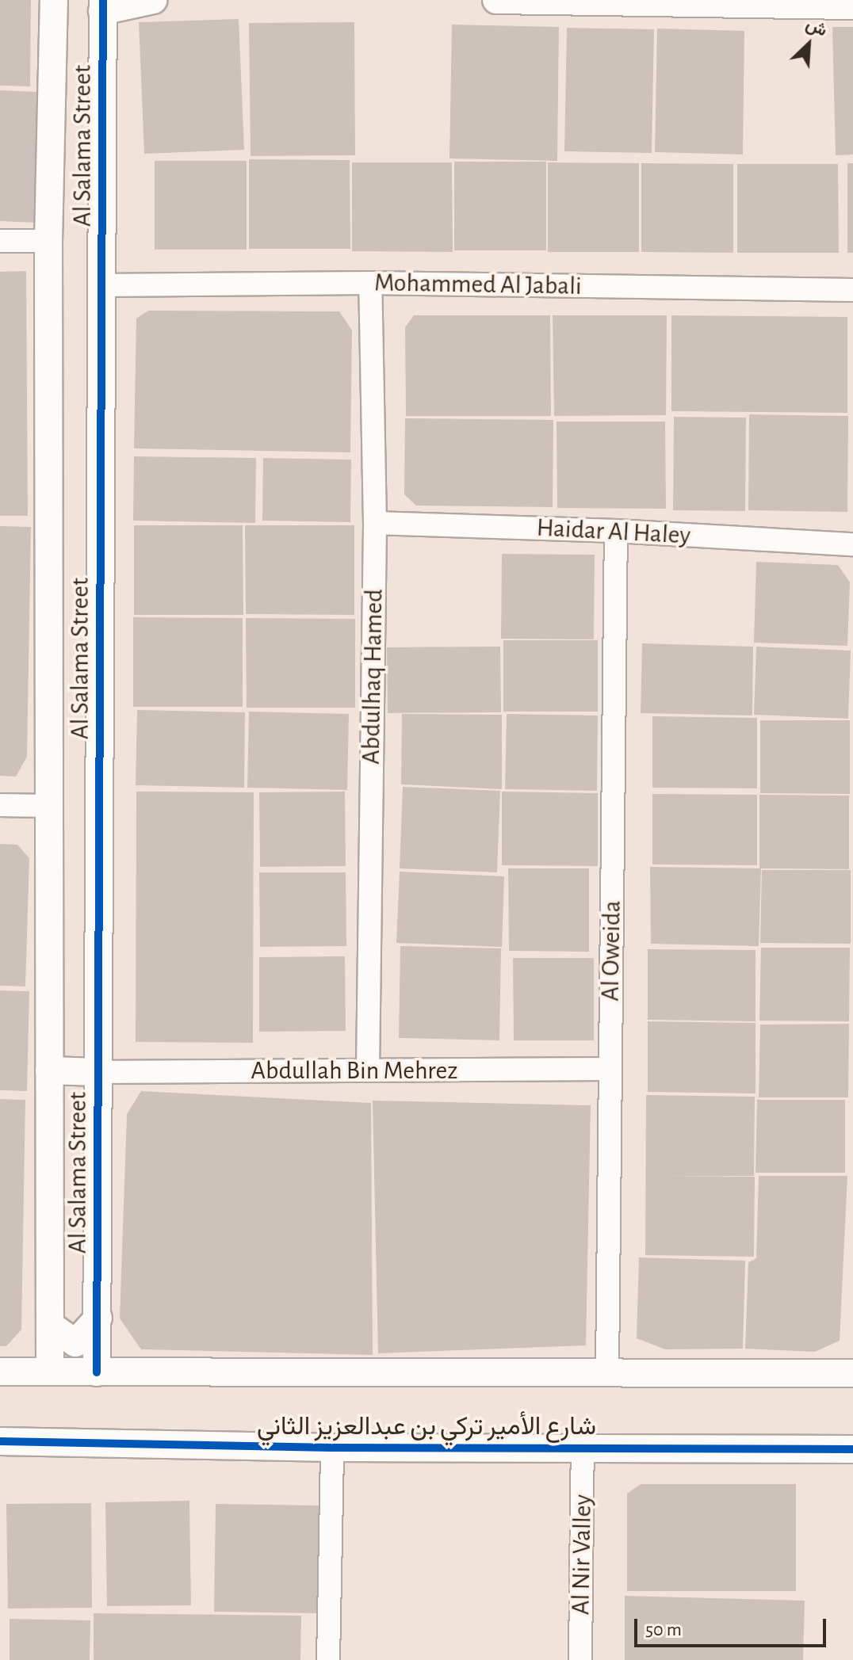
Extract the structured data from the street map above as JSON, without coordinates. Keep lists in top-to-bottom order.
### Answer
{
  "streets": {
    "street": [
      "Al Salama Street",
      "Mohammed Al Jabali",
      "Haidar Al Haley",
      "Abdulhaq Hamed",
      "Al Oweida",
      "Abdullah Bin Mehrez",
      "شارع الأمير تركي بن عبدالعزيز الثاني",
      "Al Nir Valley"
    ]
  },
  "crossings": [
    ["Al Salama Street", "Mohammed Al Jabali"],
    ["Al Salama Street", "Abdullah Bin Mehrez"],
    ["Mohammed Al Jabali", "Abdulhaq Hamed"],
    ["Haidar Al Haley", "Abdulhaq Hamed"],
    ["Haidar Al Haley", "Al Oweida"],
    ["Abdulhaq Hamed", "Abdullah Bin Mehrez"],
    ["Al Oweida", "Abdullah Bin Mehrez"],
    ["شارع الأمير تركي بن عبدالعزيز الثاني", "Al Nir Valley"]
  ],
  "scale_bar": "50 m",
  "north": "top right"
}
